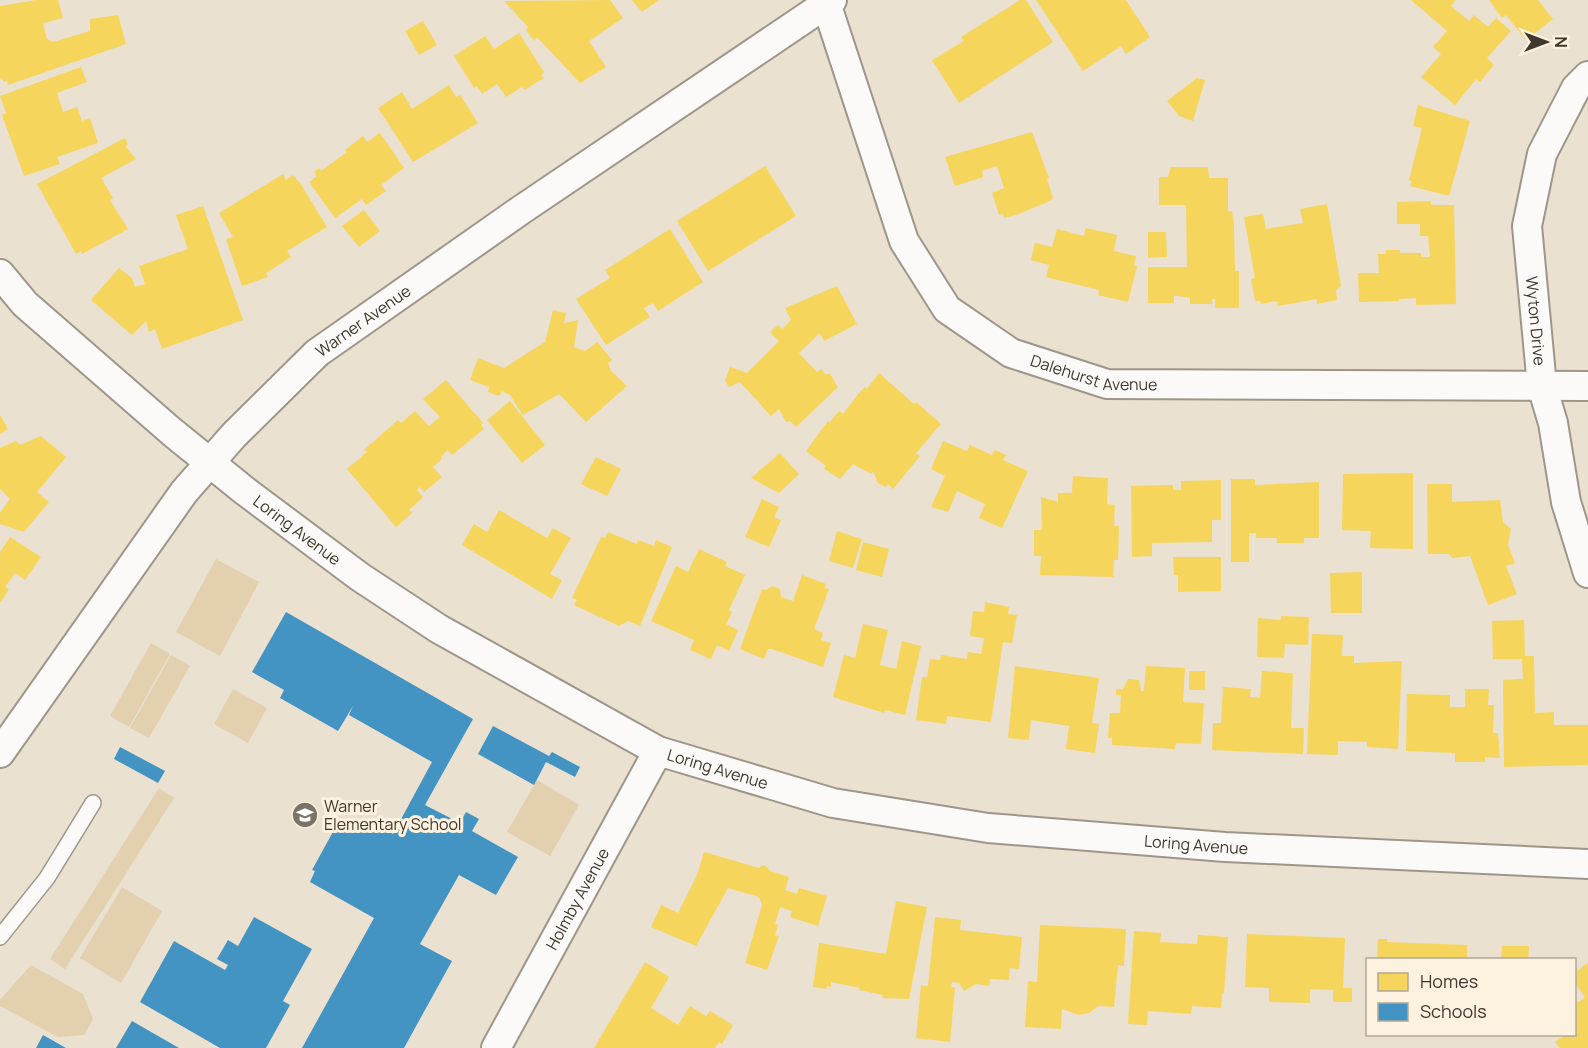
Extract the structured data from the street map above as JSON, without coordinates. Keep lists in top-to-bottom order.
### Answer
{
  "streets": {
    "street": [
      "Wyton Drive",
      "Warner Avenue",
      "Dalehurst Avenue",
      "Loring Avenue",
      "Holmby Avenue"
    ]
  },
  "crossings": [
    ["Wyton Drive", "Dalehurst Avenue"],
    ["Warner Avenue", "Dalehurst Avenue"],
    ["Warner Avenue", "Loring Avenue"],
    ["Loring Avenue", "Holmby Avenue"]
  ],
  "places": {
    "school or university": ["Warner Elementary School"]
  },
  "legend": ["Homes", "Schools"],
  "north": "right"
}
